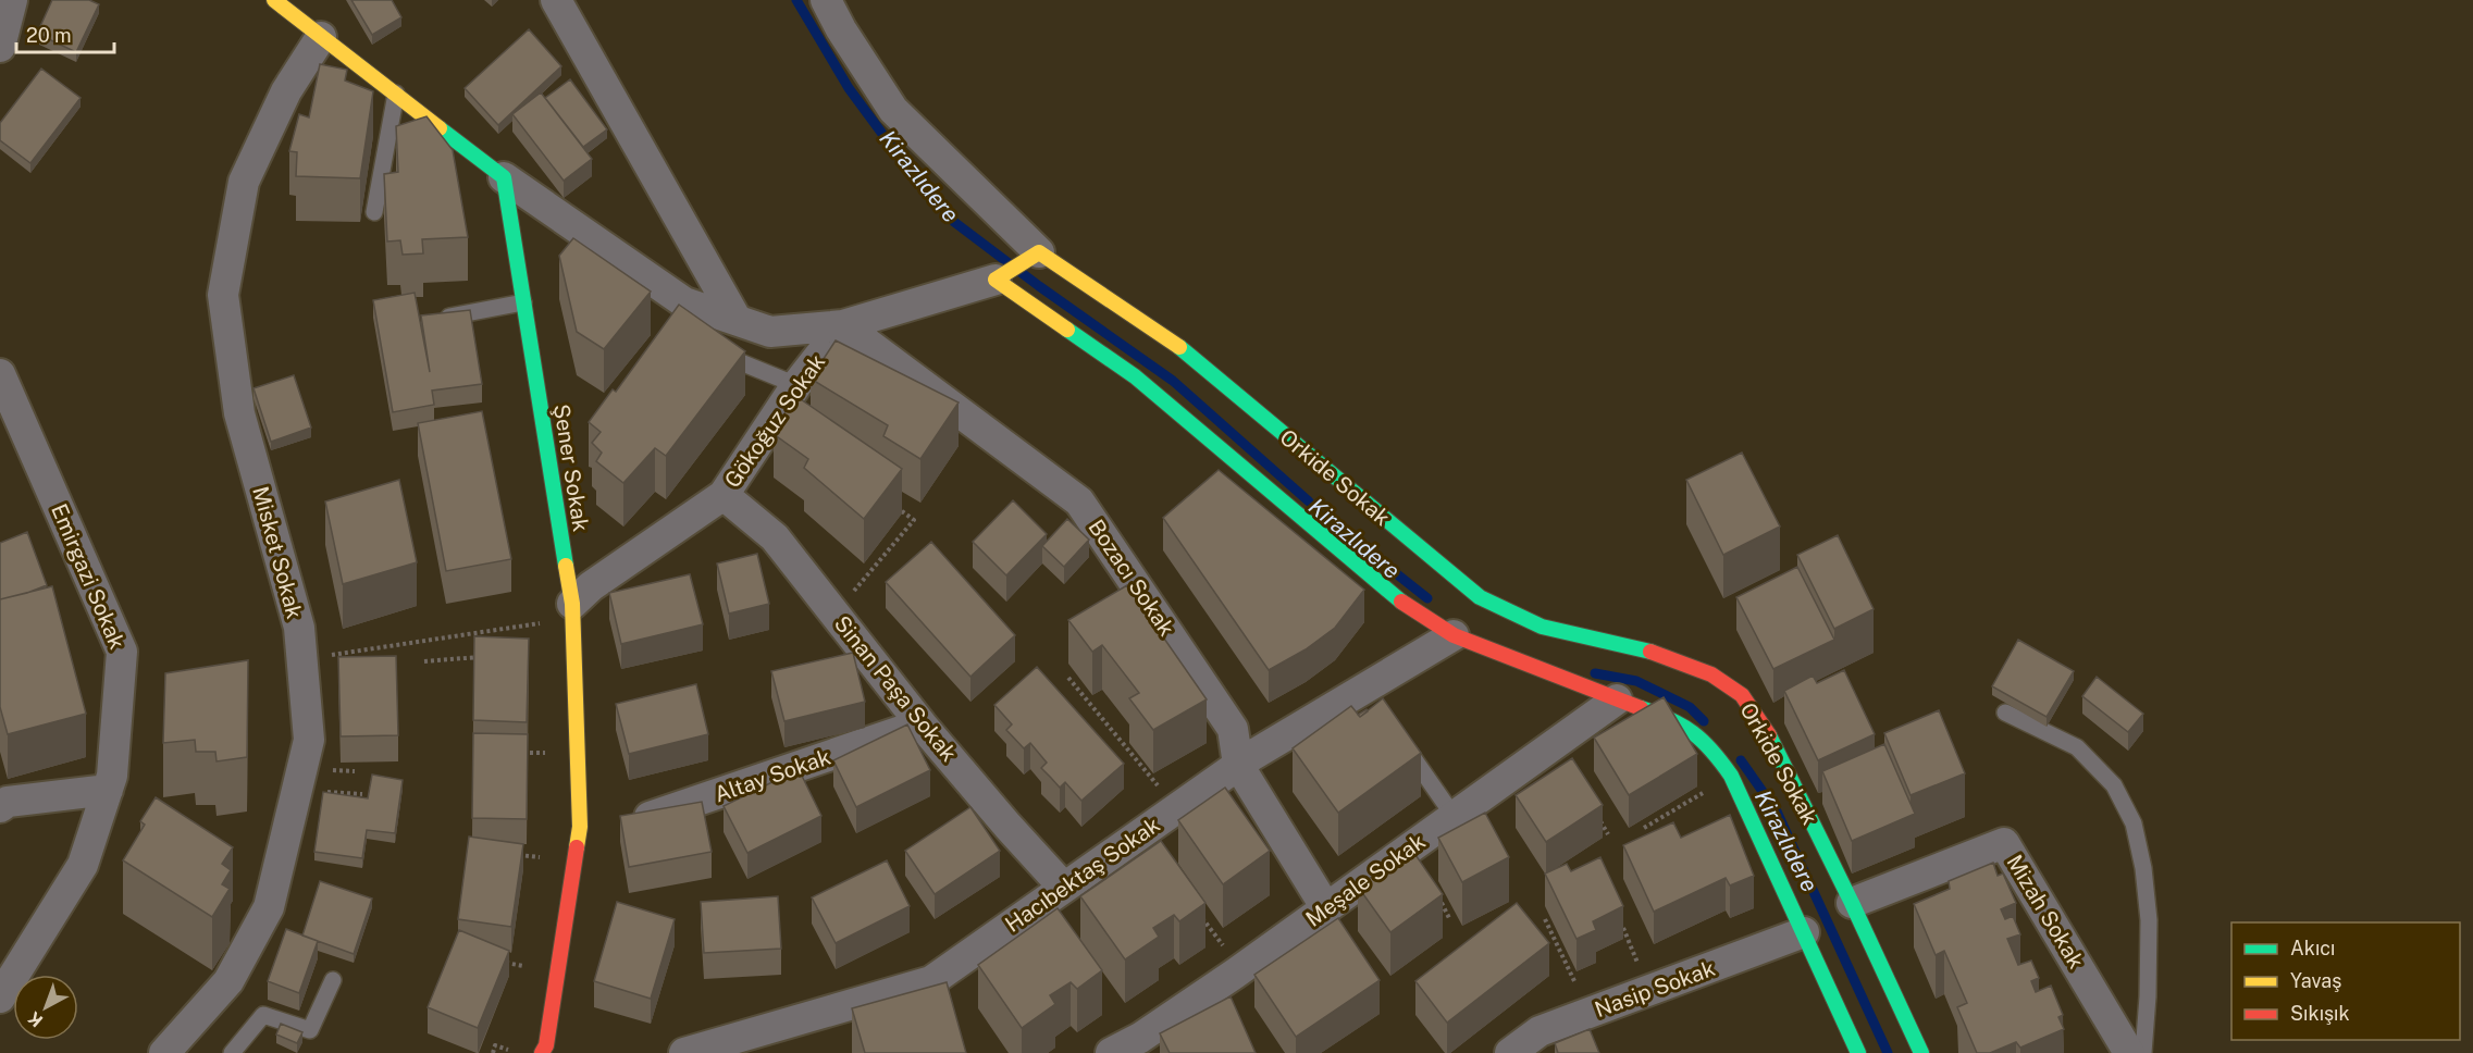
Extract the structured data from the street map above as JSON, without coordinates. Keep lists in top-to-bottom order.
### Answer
{
  "streets": {
    "street": [
      "Gökoğuz Sokak",
      "Şener Sokak",
      "Orkide Sokak",
      "Misket Sokak",
      "Emirgazi Sokak",
      "Bozacı Sokak",
      "Sinan Paşa Sokak",
      "Altay Sokak",
      "Hacıbektaş Sokak",
      "Meşale Sokak",
      "Mizah Sokak",
      "Nasip Sokak"
    ]
  },
  "crossings": [
    ["Gökoğuz Sokak", "Şener Sokak"],
    ["Gökoğuz Sokak", "Bozacı Sokak"],
    ["Gökoğuz Sokak", "Sinan Paşa Sokak"],
    ["Orkide Sokak", "Mizah Sokak"],
    ["Bozacı Sokak", "Hacıbektaş Sokak"],
    ["Bozacı Sokak", "Meşale Sokak"],
    ["Sinan Paşa Sokak", "Altay Sokak"],
    ["Sinan Paşa Sokak", "Hacıbektaş Sokak"]
  ],
  "water": ["Kirazlıdere"],
  "legend": ["Akıcı", "Yavaş", "Sıkışık"],
  "scale_bar": "20 m",
  "north": "bottom left"
}
